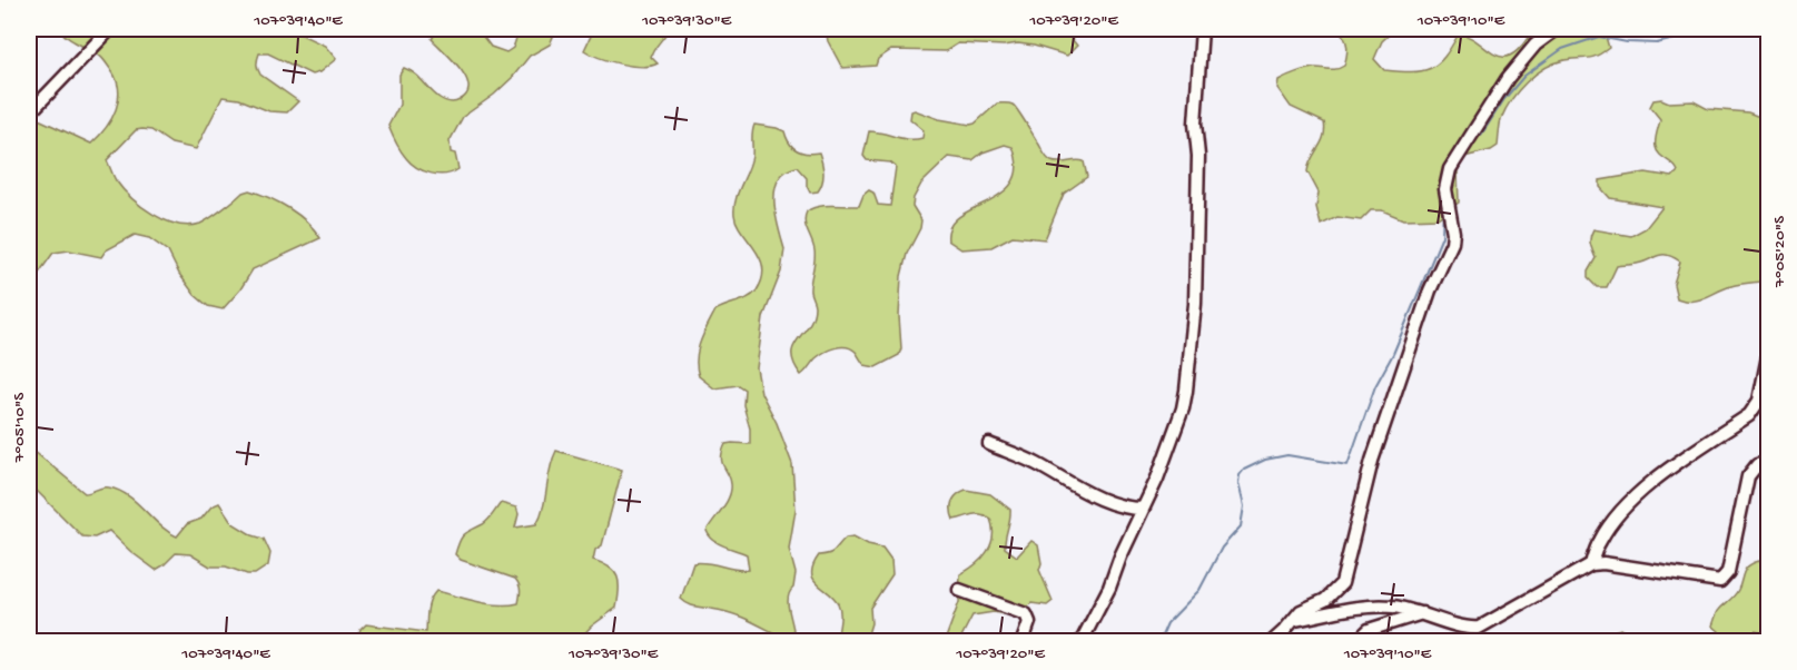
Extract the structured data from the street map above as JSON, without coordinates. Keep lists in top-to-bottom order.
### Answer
{
  "coordinates": [
    "107°39'40\"E",
    "107°39'30\"E",
    "107°39'20\"E",
    "107°39'10\"E",
    "7°05'20\"S",
    "7°05'10\"S"
  ]
}
